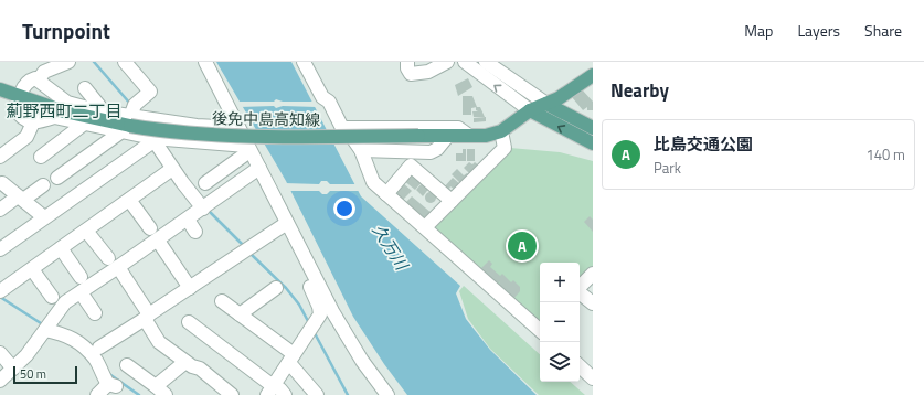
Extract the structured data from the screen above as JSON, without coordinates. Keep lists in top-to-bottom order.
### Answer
{
  "streets": {
    "main road": ["後免中島高知線"]
  },
  "districts": ["薊野西町二丁目"],
  "water": ["久万川"],
  "scale_bar": "50 m",
  "page": {
    "header": "Turnpoint",
    "nav": ["Map", "Layers", "Share"],
    "heading": "Nearby",
    "list": [
      {
        "mark": "A",
        "name": "比島交通公園",
        "note": "Park",
        "value": "140 m"
      }
    ],
    "pins": "A",
    "map_buttons": ["+", "−"],
    "scale": "50 m"
  }
}
